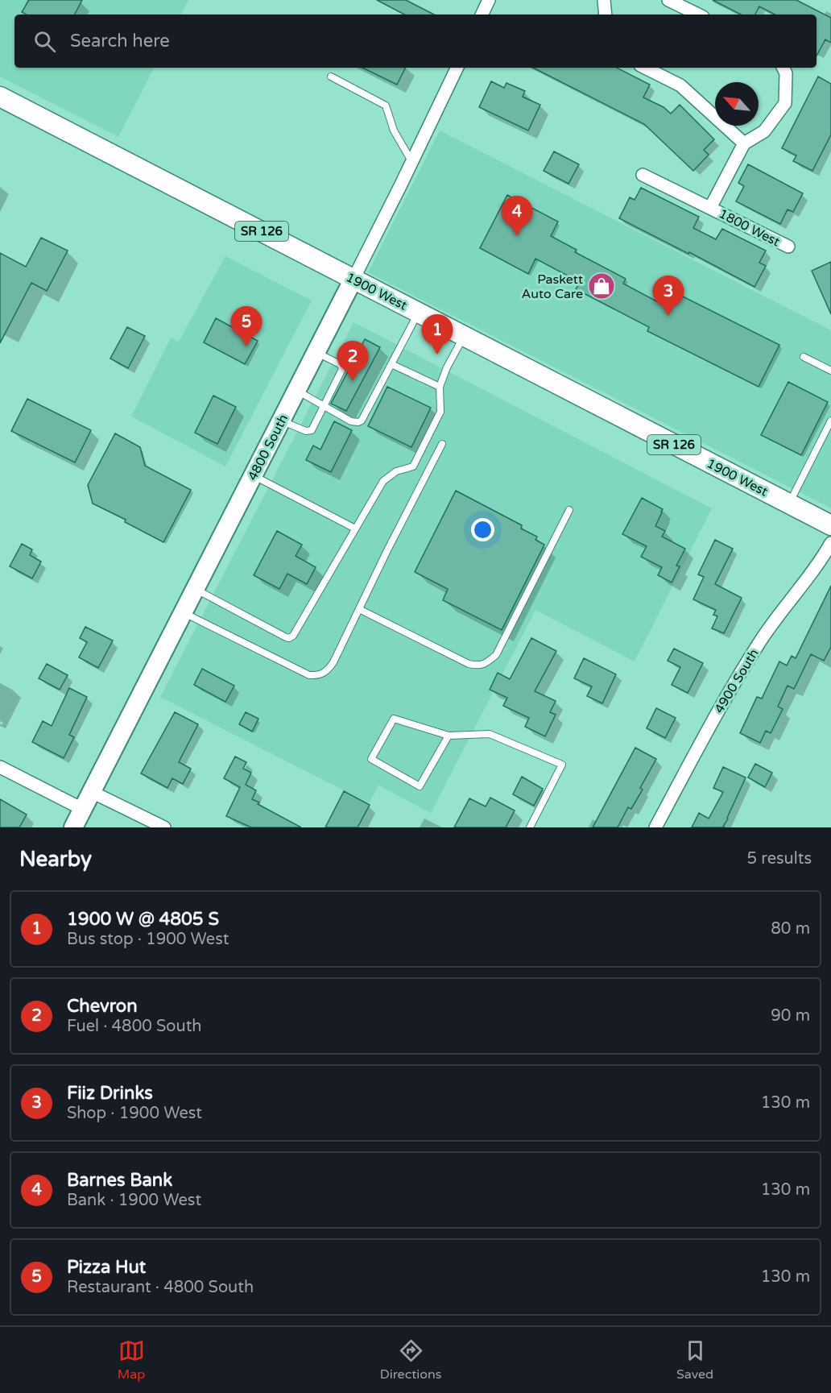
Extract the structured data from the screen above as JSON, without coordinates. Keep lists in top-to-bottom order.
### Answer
{
  "streets": {
    "main road": ["SR 126", "1900 West", "4800 South"],
    "street": ["1800 West", "4900 South"]
  },
  "crossings": [
    ["1900 West", "4800 South"]
  ],
  "places": {
    "shop": ["Paskett Auto Care"]
  },
  "north": "top left",
  "page": {
    "search": "Search here",
    "pins": [
      "4",
      "3",
      "5",
      "1",
      "2"
    ],
    "heading": ["Nearby", "5 results"],
    "list": [
      {
        "mark": "1",
        "name": "1900 W @ 4805 S",
        "note": "Bus stop · 1900 West",
        "value": "80 m"
      },
      {
        "mark": "2",
        "name": "Chevron",
        "note": "Fuel · 4800 South",
        "value": "90 m"
      },
      {
        "mark": "3",
        "name": "Fiiz Drinks",
        "note": "Shop · 1900 West",
        "value": "130 m"
      },
      {
        "mark": "4",
        "name": "Barnes Bank",
        "note": "Bank · 1900 West",
        "value": "130 m"
      },
      {
        "mark": "5",
        "name": "Pizza Hut",
        "note": "Restaurant · 4800 South",
        "value": "130 m"
      }
    ],
    "nav": ["Map", "Directions", "Saved"]
  }
}
